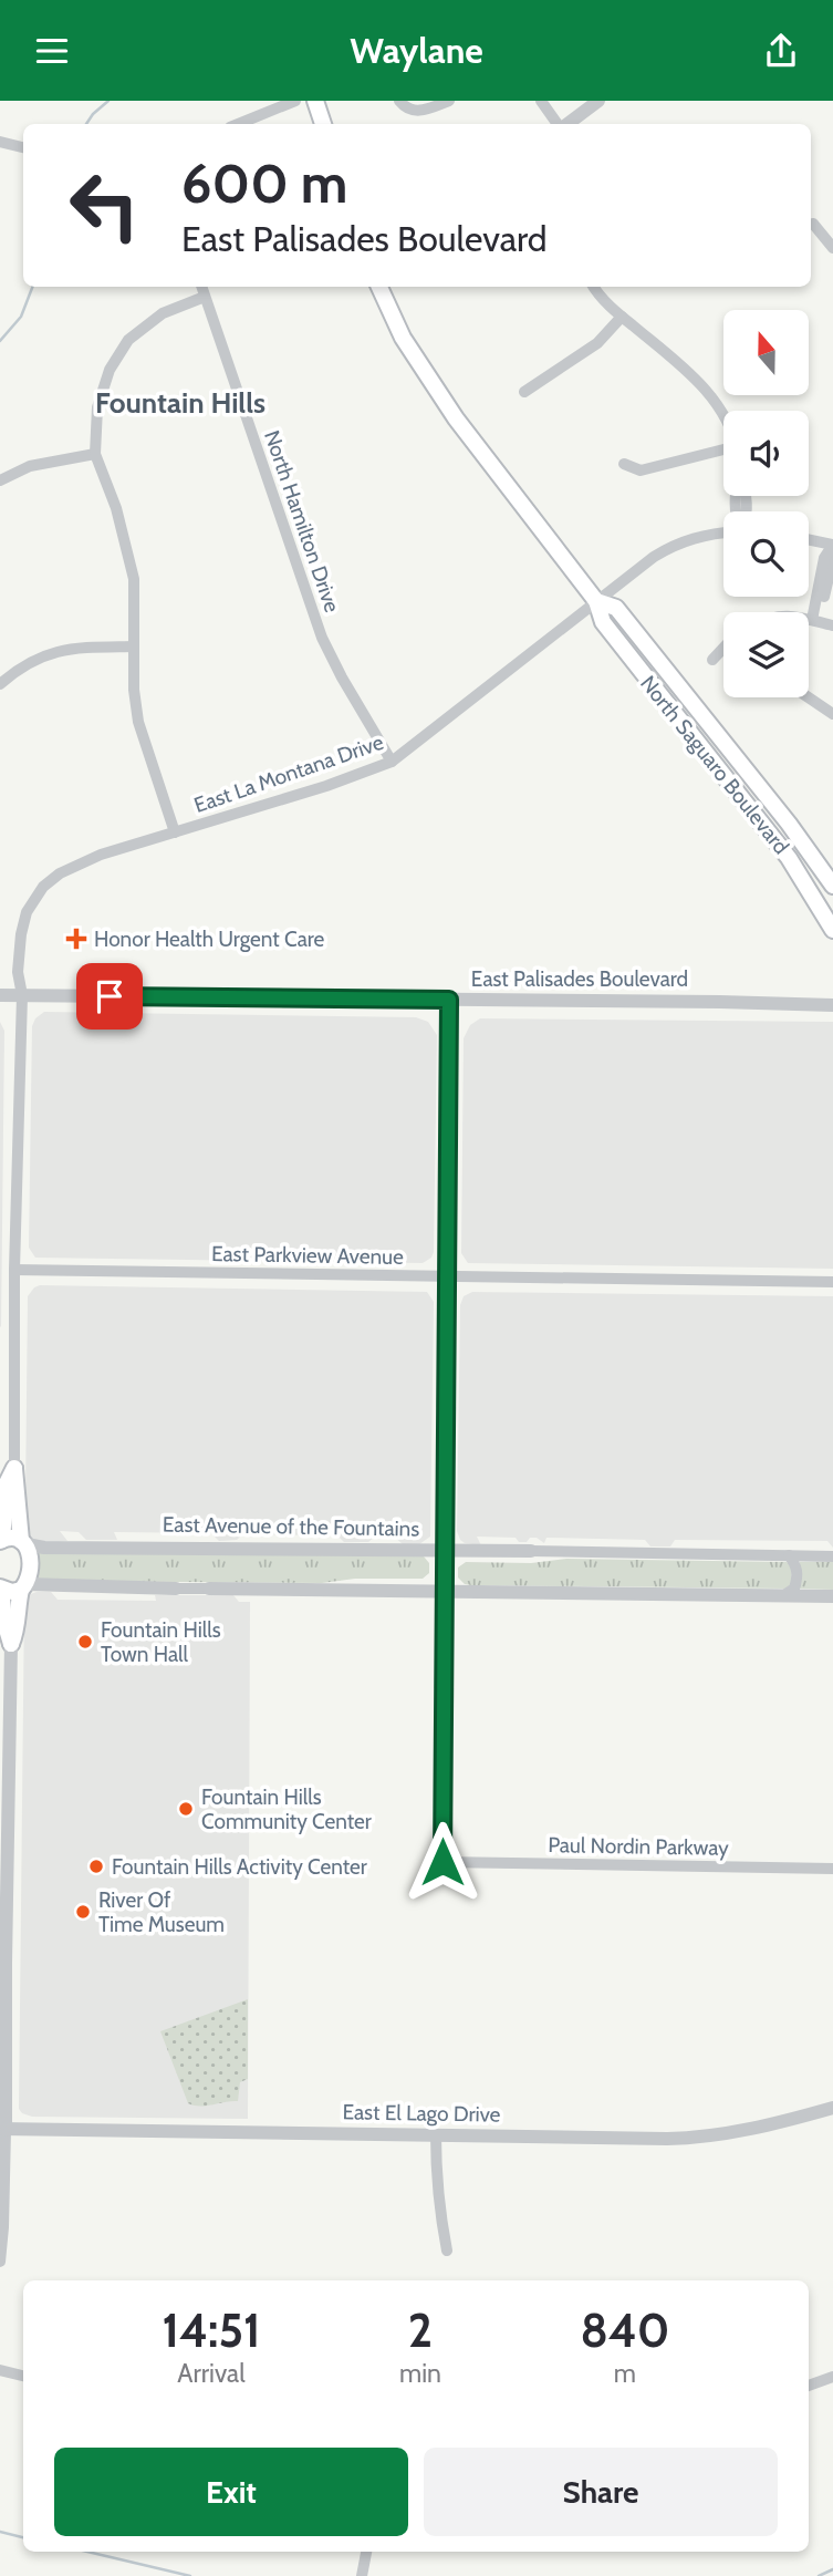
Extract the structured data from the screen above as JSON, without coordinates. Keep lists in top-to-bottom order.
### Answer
{
  "streets": {
    "main road": ["North Saguaro Boulevard"],
    "street": [
      "North Hamilton Drive",
      "East La Montana Drive",
      "East Palisades Boulevard",
      "East Parkview Avenue",
      "East Avenue of the Fountains",
      "Paul Nordin Parkway",
      "East El Lago Drive"
    ]
  },
  "crossings": [
    ["North Hamilton Drive", "East La Montana Drive"],
    ["North Saguaro Boulevard", "East La Montana Drive"],
    ["East La Montana Drive", "East Palisades Boulevard"],
    ["East La Montana Drive", "East Parkview Avenue"]
  ],
  "districts": ["Fountain Hills"],
  "places": {
    "health": ["Honor Health Urgent Care"],
    "other": [
      "Fountain Hills Town Hall",
      "Fountain Hills Community Center",
      "Fountain Hills Activity Center",
      "River Of Time Museum"
    ]
  },
  "north": "top",
  "page": {
    "header": "Waylane",
    "turn": ["600 m", "East Palisades Boulevard"],
    "eta": [
      "14:51",
      "Arrival",
      "2",
      "min",
      "840",
      "m"
    ],
    "buttons": ["Exit", "Share"]
  }
}
